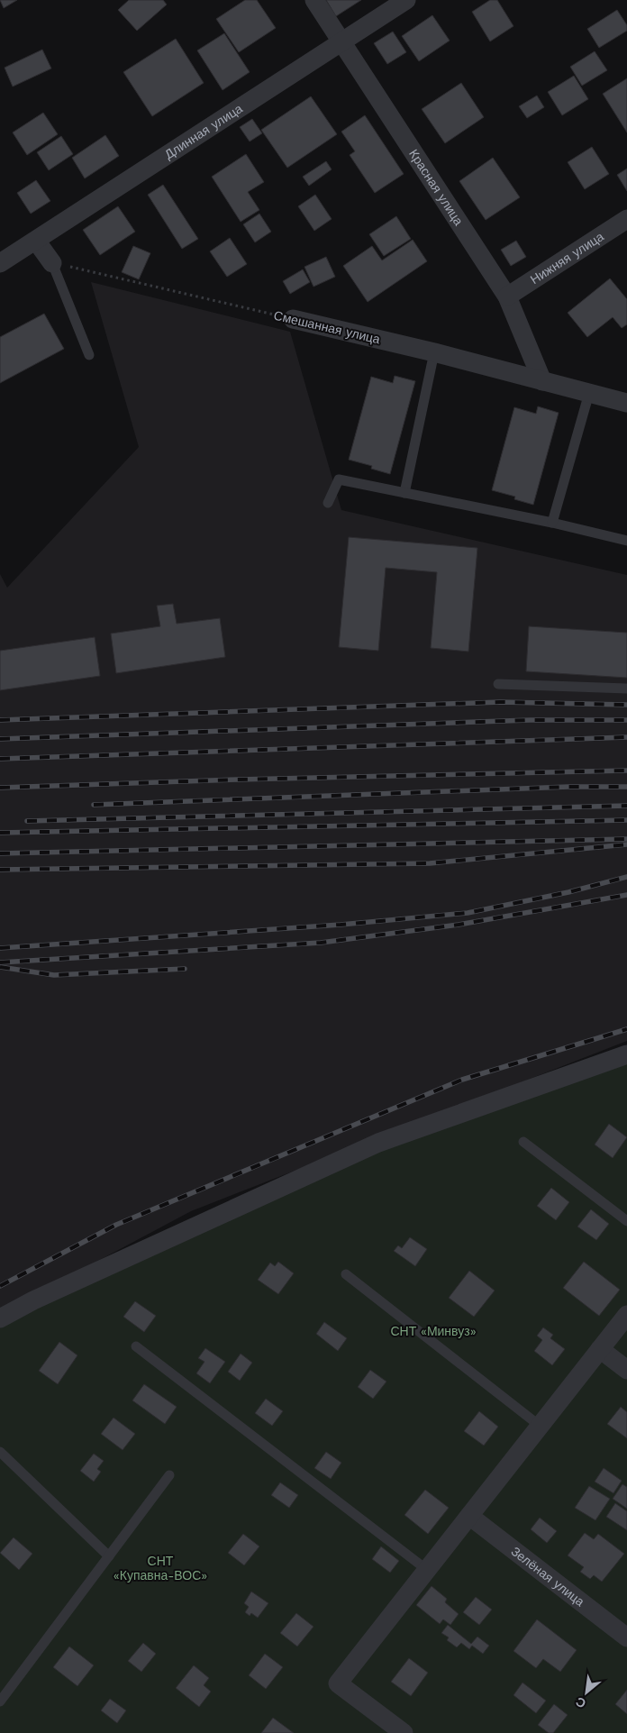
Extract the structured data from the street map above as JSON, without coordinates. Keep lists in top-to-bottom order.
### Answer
{
  "streets": {
    "street": [
      "Длинная улица",
      "Красная улица",
      "Нижняя улица",
      "Смешанная улица",
      "Зелёная улица"
    ]
  },
  "crossings": [
    ["Длинная улица", "Красная улица"],
    ["Красная улица", "Нижняя улица"],
    ["Красная улица", "Смешанная улица"]
  ],
  "parks": ["СНТ «Минвуз»", "СНТ «Купавна-ВОС»"],
  "north": "bottom left"
}
